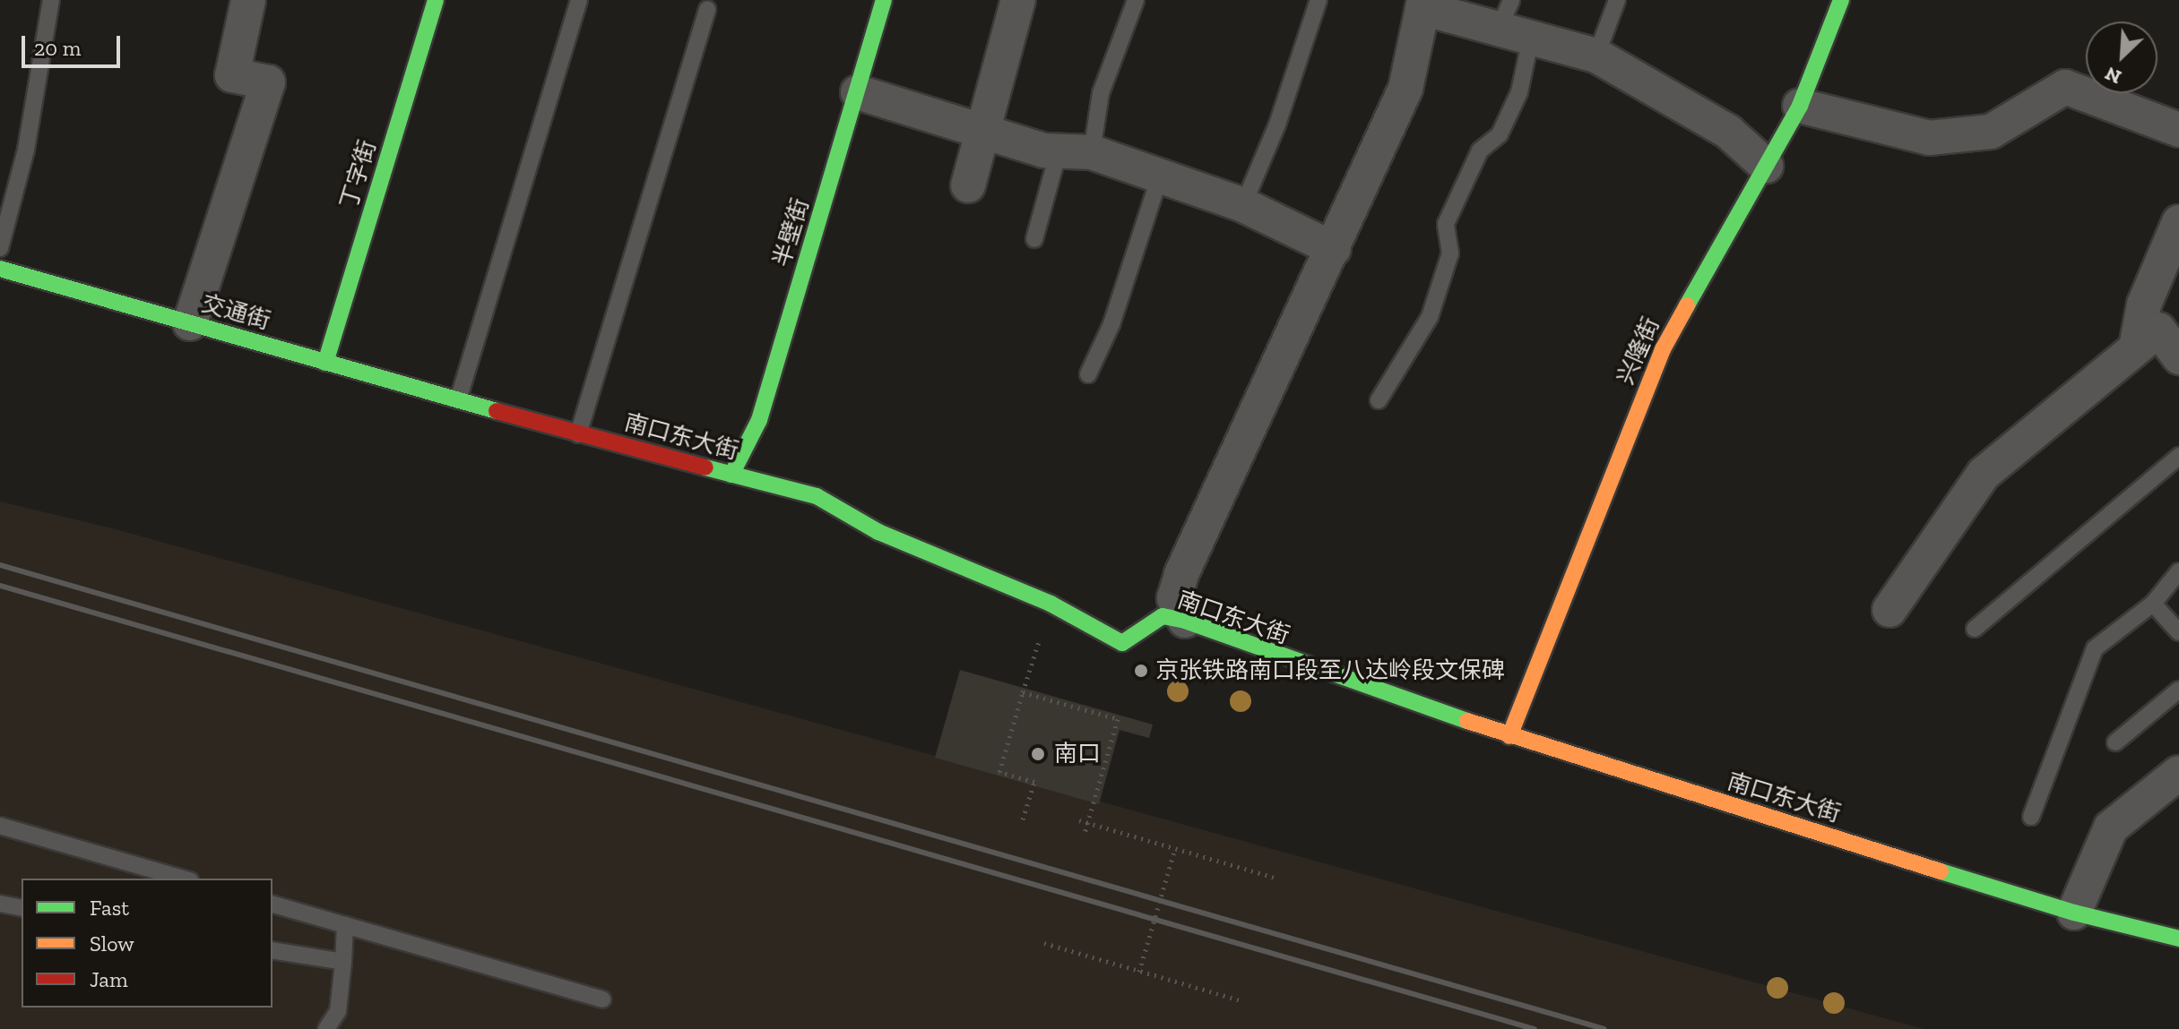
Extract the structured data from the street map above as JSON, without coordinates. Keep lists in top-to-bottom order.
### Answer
{
  "streets": {
    "street": [
      "丁字街",
      "半壁街",
      "交通街",
      "兴隆街",
      "南口东大街"
    ]
  },
  "crossings": [
    ["丁字街", "交通街"],
    ["半壁街", "南口东大街"],
    ["交通街", "南口东大街"],
    ["兴隆街", "南口东大街"]
  ],
  "places": ["京张铁路南口段至八达岭段文保碑", "南口"],
  "legend": ["Fast", "Slow", "Jam"],
  "scale_bar": "20 m",
  "north": "bottom left"
}
